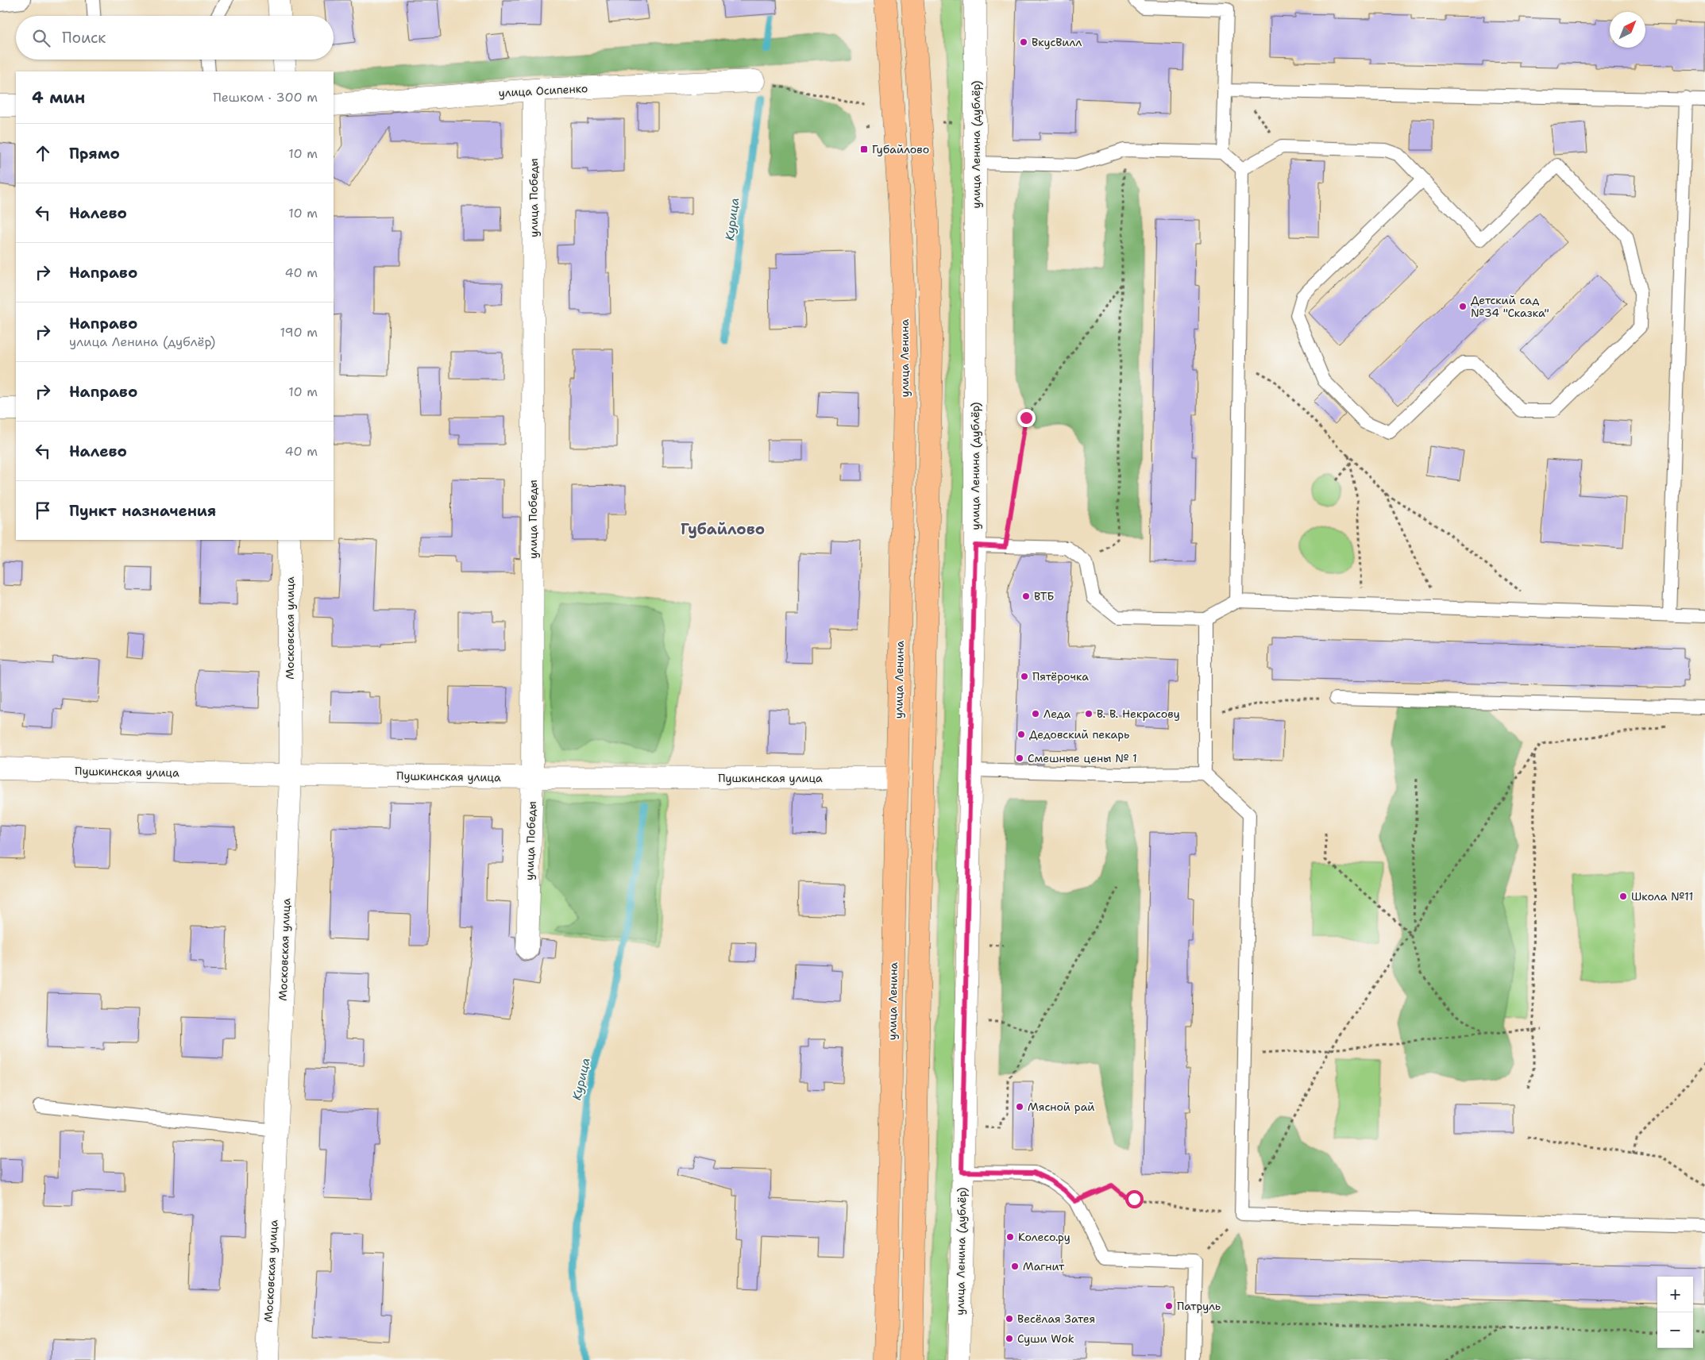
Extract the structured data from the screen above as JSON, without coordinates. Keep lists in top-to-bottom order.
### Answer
{
  "streets": {
    "main road": ["улица Ленина"],
    "street": [
      "улица Осипенко",
      "улица Ленина (дублёр)",
      "улица Победы",
      "Московская улица",
      "Пушкинская улица"
    ]
  },
  "crossings": [
    ["улица Осипенко", "улица Победы"],
    ["улица Победы", "Пушкинская улица"],
    ["улица Ленина", "Пушкинская улица"],
    ["Московская улица", "Пушкинская улица"]
  ],
  "districts": ["Губайлово"],
  "water": ["Курица"],
  "places": {
    "other": [
      "ВкусВилл",
      "Детский сад №34 \"Сказка\"",
      "ВТБ",
      "Пятёрочка",
      "Леда",
      "В. В. Некрасову",
      "Дедовский пекарь",
      "Смешные цены № 1",
      "Школа №11",
      "Мясной рай",
      "Колесо.ру",
      "Магнит",
      "Патруль",
      "Весёлая Затея",
      "Суши Wok"
    ],
    "transit": ["Губайлово"]
  },
  "north": "top right",
  "page": {
    "search": "Поиск",
    "heading": ["4 мин", "Пешком · 300 m"],
    "list": [
      ["Прямо", "10 m"],
      ["Налево", "10 m"],
      ["Направо", "40 m"],
      ["Направо", "улица Ленина (дублёр)", "190 m"],
      ["Направо", "10 m"],
      ["Налево", "40 m"],
      "Пункт назначения"
    ],
    "map_buttons": ["+", "−"]
  }
}
